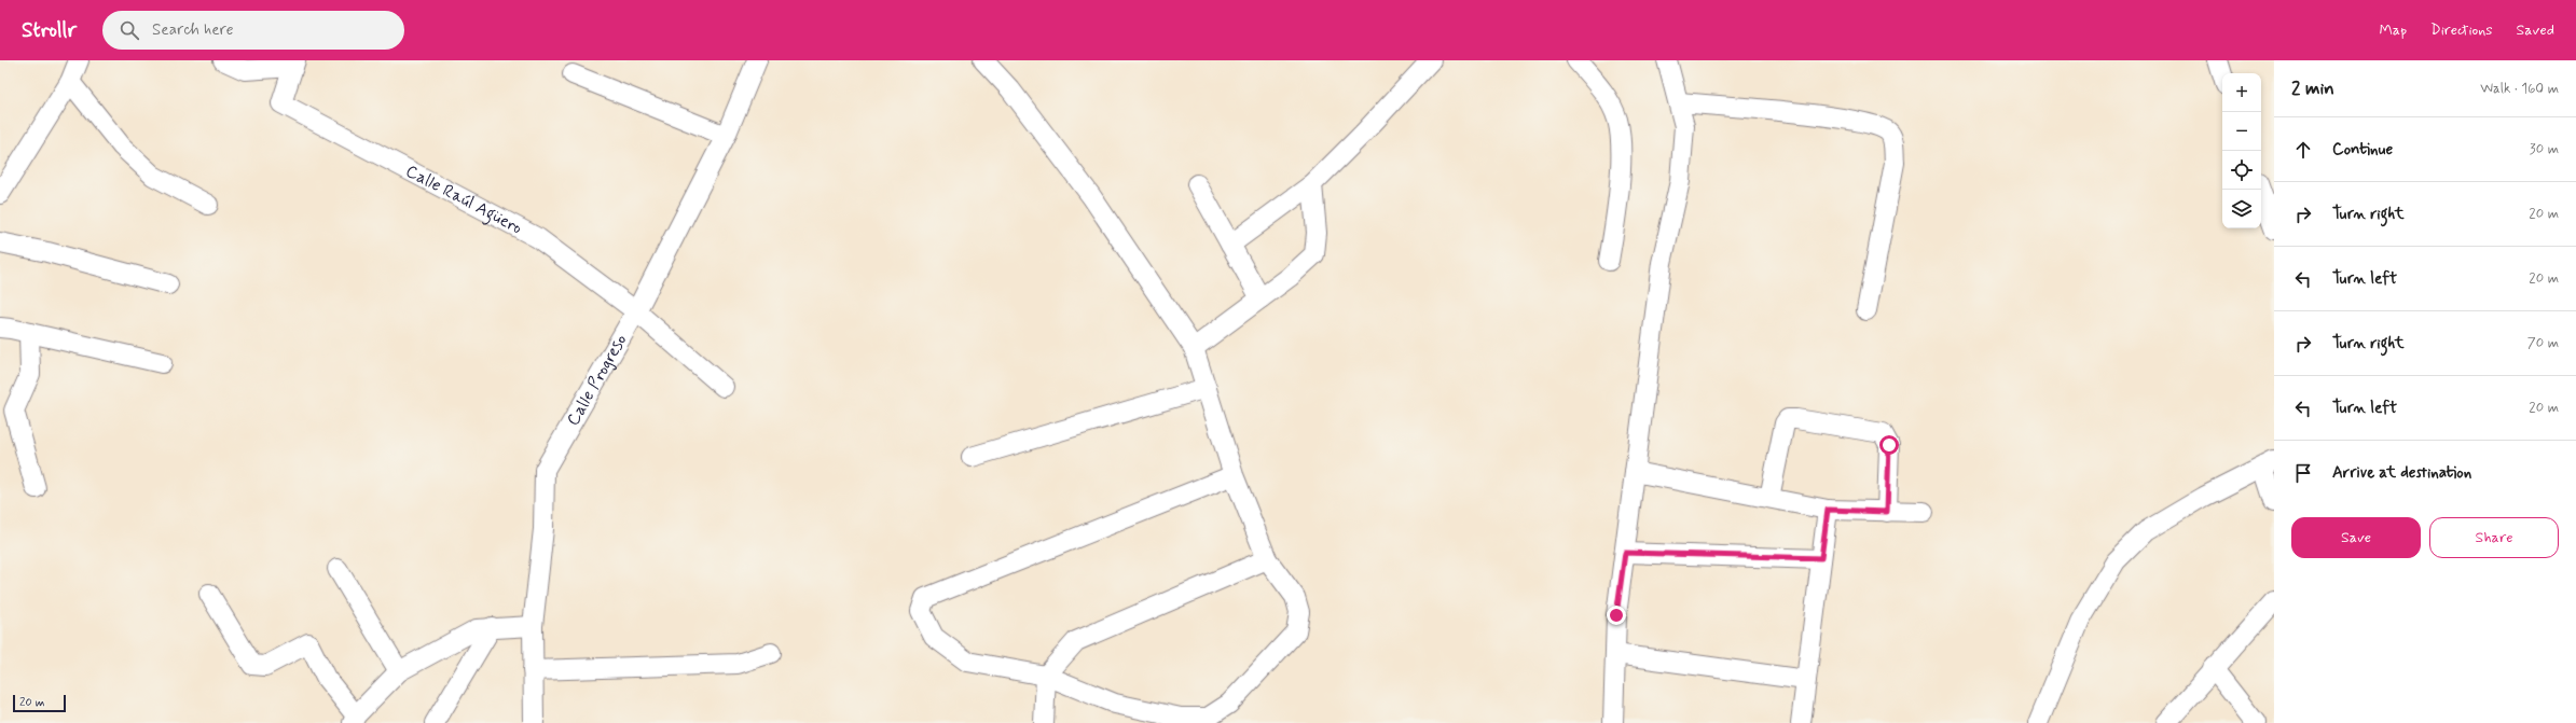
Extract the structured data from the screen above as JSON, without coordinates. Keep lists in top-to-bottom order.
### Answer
{
  "streets": {
    "street": ["Calle Raúl Agüero", "Calle Progreso"]
  },
  "crossings": [
    ["Calle Raúl Agüero", "Calle Progreso"]
  ],
  "scale_bar": "20 m",
  "page": {
    "header": "Strollr",
    "search": "Search here",
    "nav": ["Map", "Directions", "Saved"],
    "heading": ["2 min", "Walk · 160 m"],
    "map_buttons": ["+", "−"],
    "list": [
      ["Continue", "30 m"],
      ["Turn right", "20 m"],
      ["Turn left", "20 m"],
      ["Turn right", "70 m"],
      ["Turn left", "20 m"],
      "Arrive at destination"
    ],
    "buttons": ["Save", "Share"],
    "scale": "20 m"
  }
}
